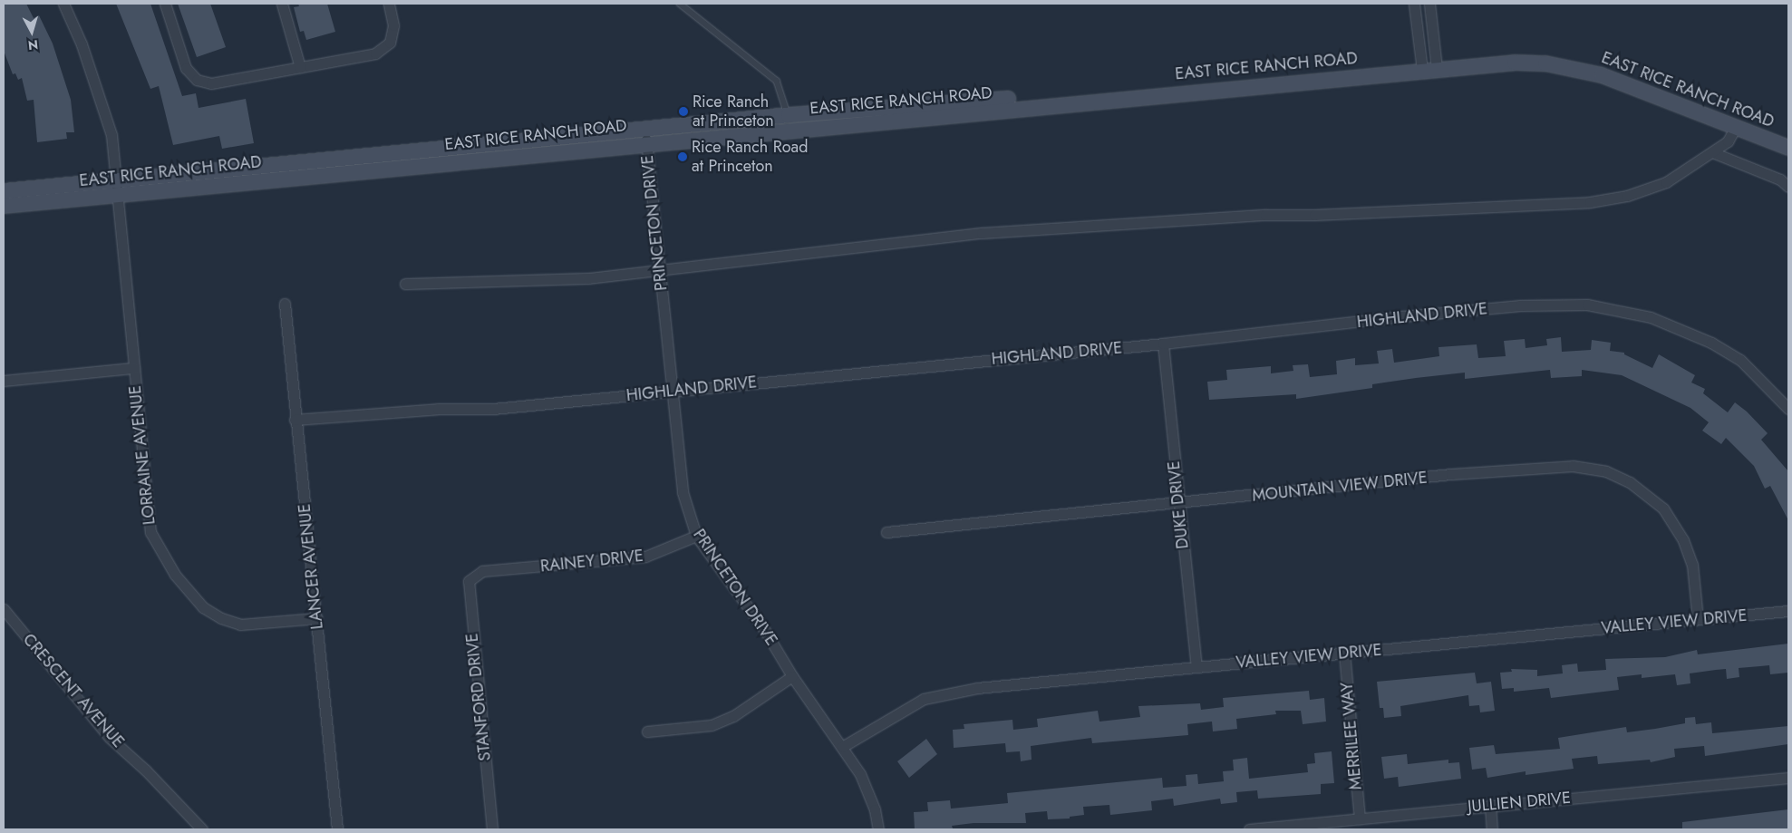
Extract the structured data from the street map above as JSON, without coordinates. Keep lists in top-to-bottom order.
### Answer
{
  "streets": {
    "main road": ["EAST RICE RANCH ROAD"],
    "street": [
      "PRINCETON DRIVE",
      "HIGHLAND DRIVE",
      "LORRAINE AVENUE",
      "MOUNTAIN VIEW DRIVE",
      "DUKE DRIVE",
      "RAINEY DRIVE",
      "LANCER AVENUE",
      "VALLEY VIEW DRIVE",
      "CRESCENT AVENUE",
      "STANFORD DRIVE",
      "MERRILEE WAY",
      "JULLIEN DRIVE"
    ]
  },
  "crossings": [
    ["EAST RICE RANCH ROAD", "PRINCETON DRIVE"],
    ["EAST RICE RANCH ROAD", "LORRAINE AVENUE"],
    ["PRINCETON DRIVE", "HIGHLAND DRIVE"],
    ["PRINCETON DRIVE", "RAINEY DRIVE"],
    ["PRINCETON DRIVE", "VALLEY VIEW DRIVE"],
    ["HIGHLAND DRIVE", "DUKE DRIVE"],
    ["HIGHLAND DRIVE", "LANCER AVENUE"],
    ["LORRAINE AVENUE", "LANCER AVENUE"],
    ["MOUNTAIN VIEW DRIVE", "DUKE DRIVE"],
    ["MOUNTAIN VIEW DRIVE", "VALLEY VIEW DRIVE"],
    ["DUKE DRIVE", "VALLEY VIEW DRIVE"],
    ["RAINEY DRIVE", "STANFORD DRIVE"],
    ["VALLEY VIEW DRIVE", "MERRILEE WAY"],
    ["MERRILEE WAY", "JULLIEN DRIVE"]
  ],
  "places": ["Rice Ranch at Princeton", "Rice Ranch Road at Princeton"],
  "north": "bottom"
}
